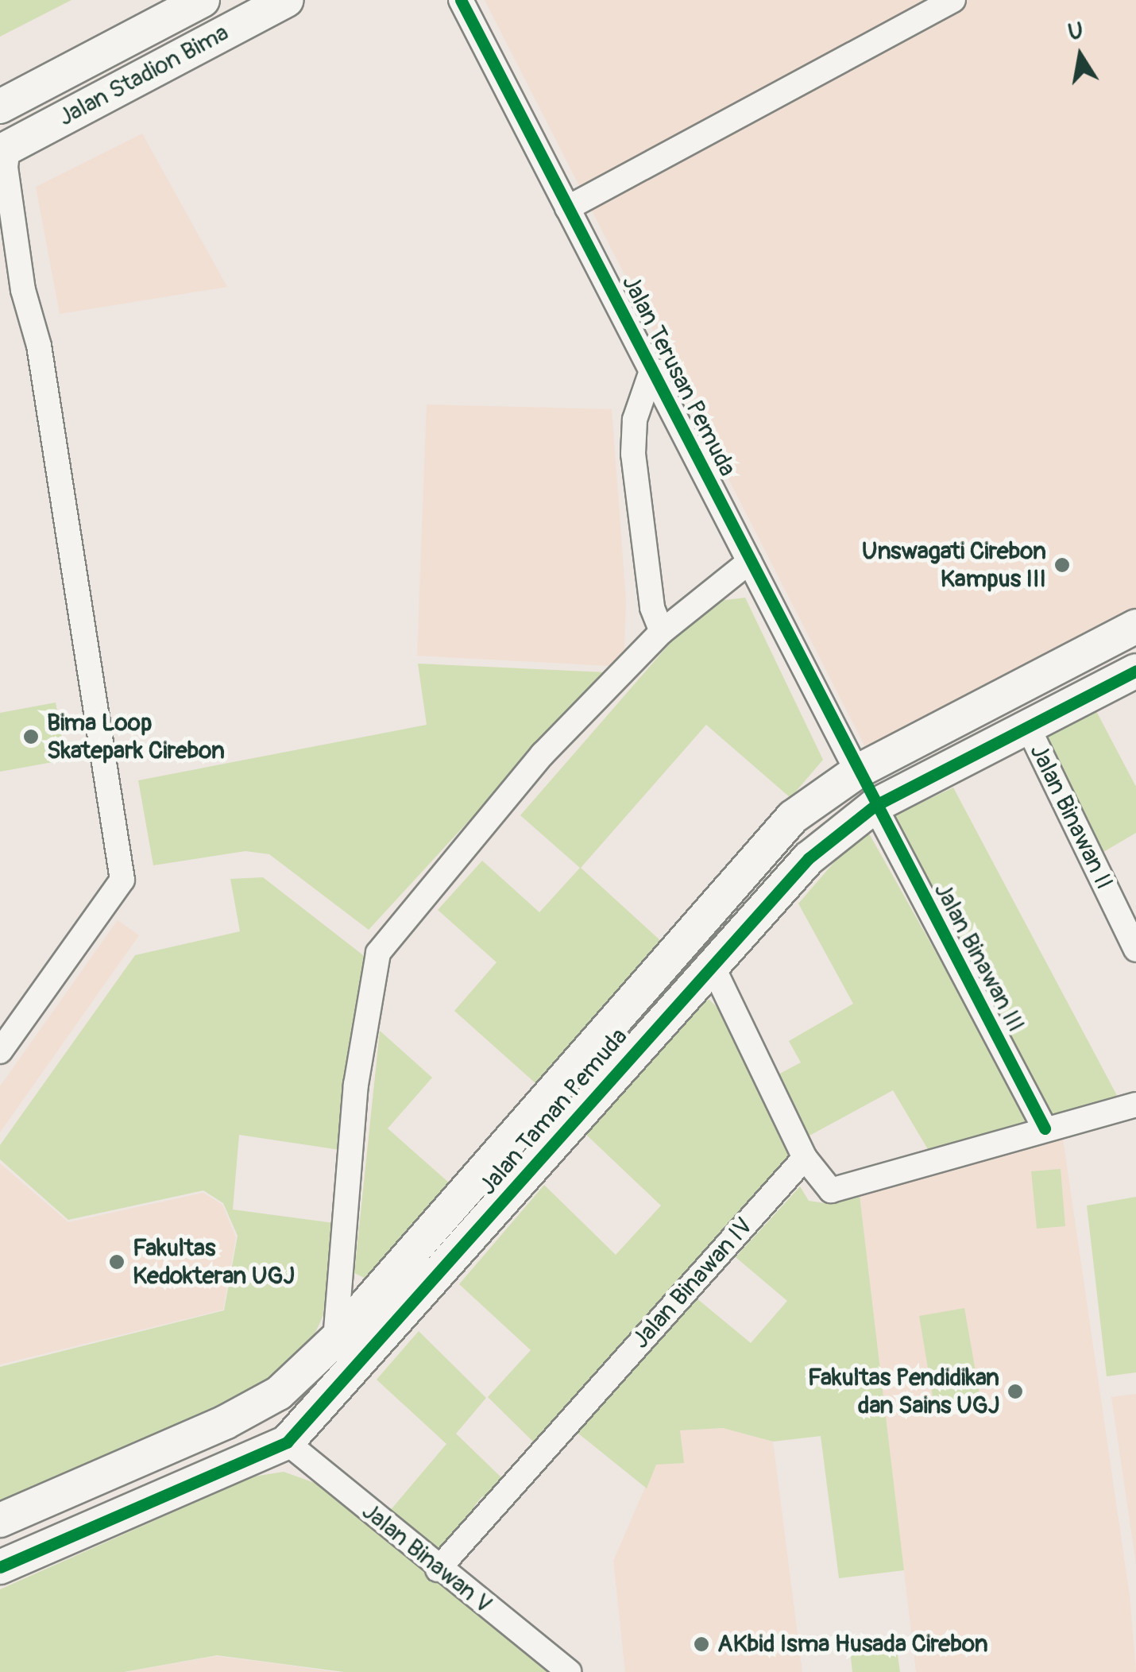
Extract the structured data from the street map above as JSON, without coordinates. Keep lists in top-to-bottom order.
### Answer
{
  "streets": {
    "street": [
      "Jalan Stadion Bima",
      "Jalan Terusan Pemuda",
      "Jalan Binawan II",
      "Jalan Binawan III",
      "Jalan Taman Pemuda",
      "Jalan Binawan IV",
      "Jalan Binawan V"
    ]
  },
  "crossings": [
    ["Jalan Terusan Pemuda", "Jalan Taman Pemuda"],
    ["Jalan Binawan II", "Jalan Taman Pemuda"],
    ["Jalan Binawan III", "Jalan Taman Pemuda"],
    ["Jalan Taman Pemuda", "Jalan Binawan V"],
    ["Jalan Binawan IV", "Jalan Binawan V"]
  ],
  "places": [
    "Unswagati Cirebon Kampus III",
    "Bima Loop Skatepark Cirebon",
    "Fakultas Kedokteran UGJ",
    "Fakultas Pendidikan dan Sains UGJ",
    "AKbid Isma Husada Cirebon"
  ],
  "north": "top"
}
